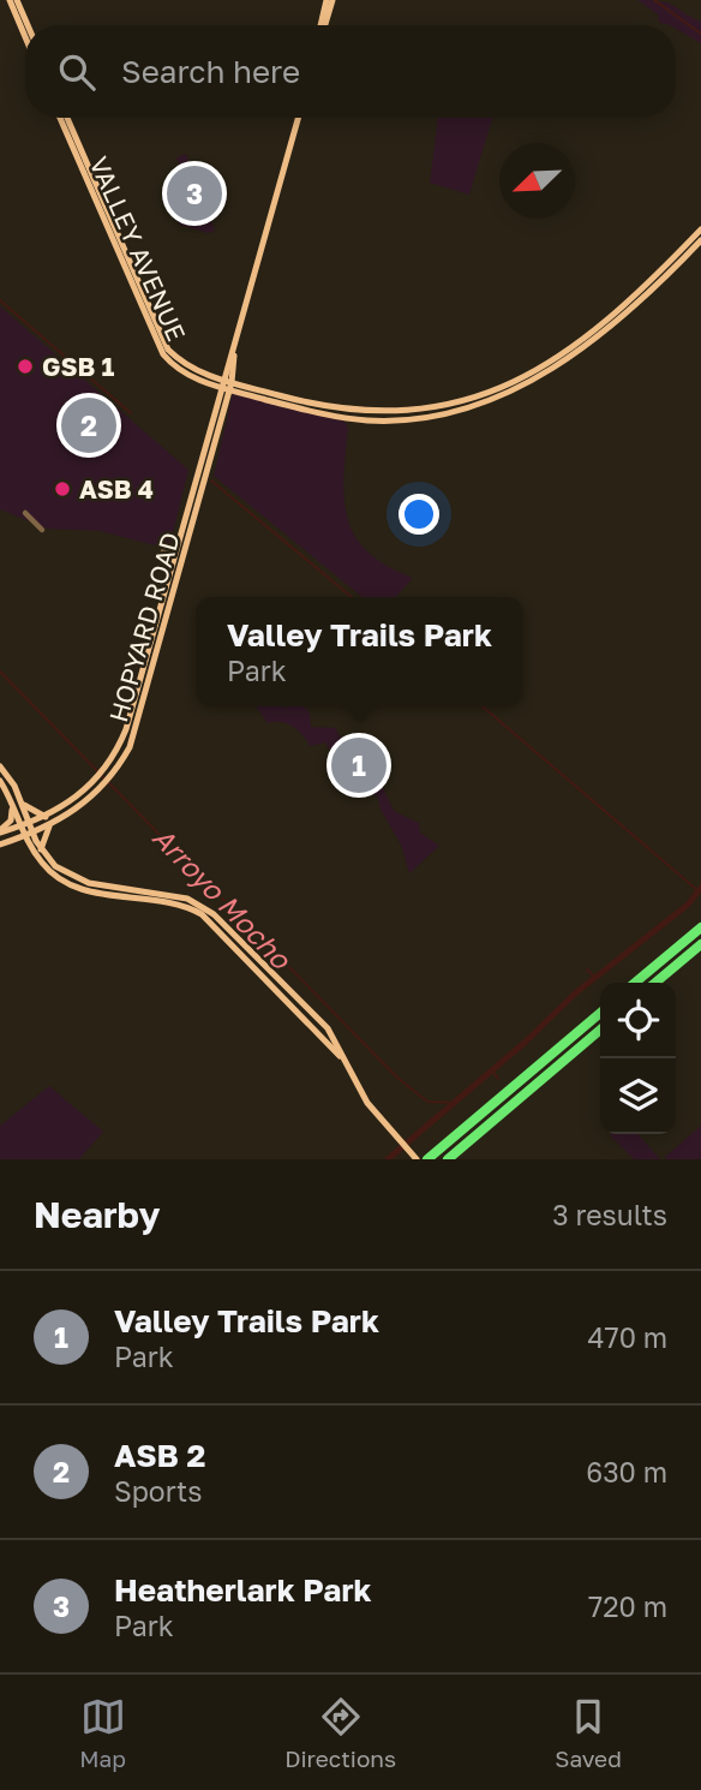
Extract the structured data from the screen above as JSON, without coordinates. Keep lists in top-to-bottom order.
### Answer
{
  "streets": {
    "main road": ["VALLEY AVENUE", "HOPYARD ROAD"]
  },
  "crossings": [
    ["VALLEY AVENUE", "HOPYARD ROAD"]
  ],
  "water": ["Arroyo Mocho"],
  "places": ["GSB 1", "ASB 4"],
  "north": "bottom left",
  "page": {
    "search": "Search here",
    "pins": ["3", "2", "1"],
    "popup": ["Valley Trails Park", "Park"],
    "heading": ["Nearby", "3 results"],
    "list": [
      {
        "mark": "1",
        "name": "Valley Trails Park",
        "note": "Park",
        "value": "470 m"
      },
      {
        "mark": "2",
        "name": "ASB 2",
        "note": "Sports",
        "value": "630 m"
      },
      {
        "mark": "3",
        "name": "Heatherlark Park",
        "note": "Park",
        "value": "720 m"
      }
    ],
    "nav": ["Map", "Directions", "Saved"]
  }
}
